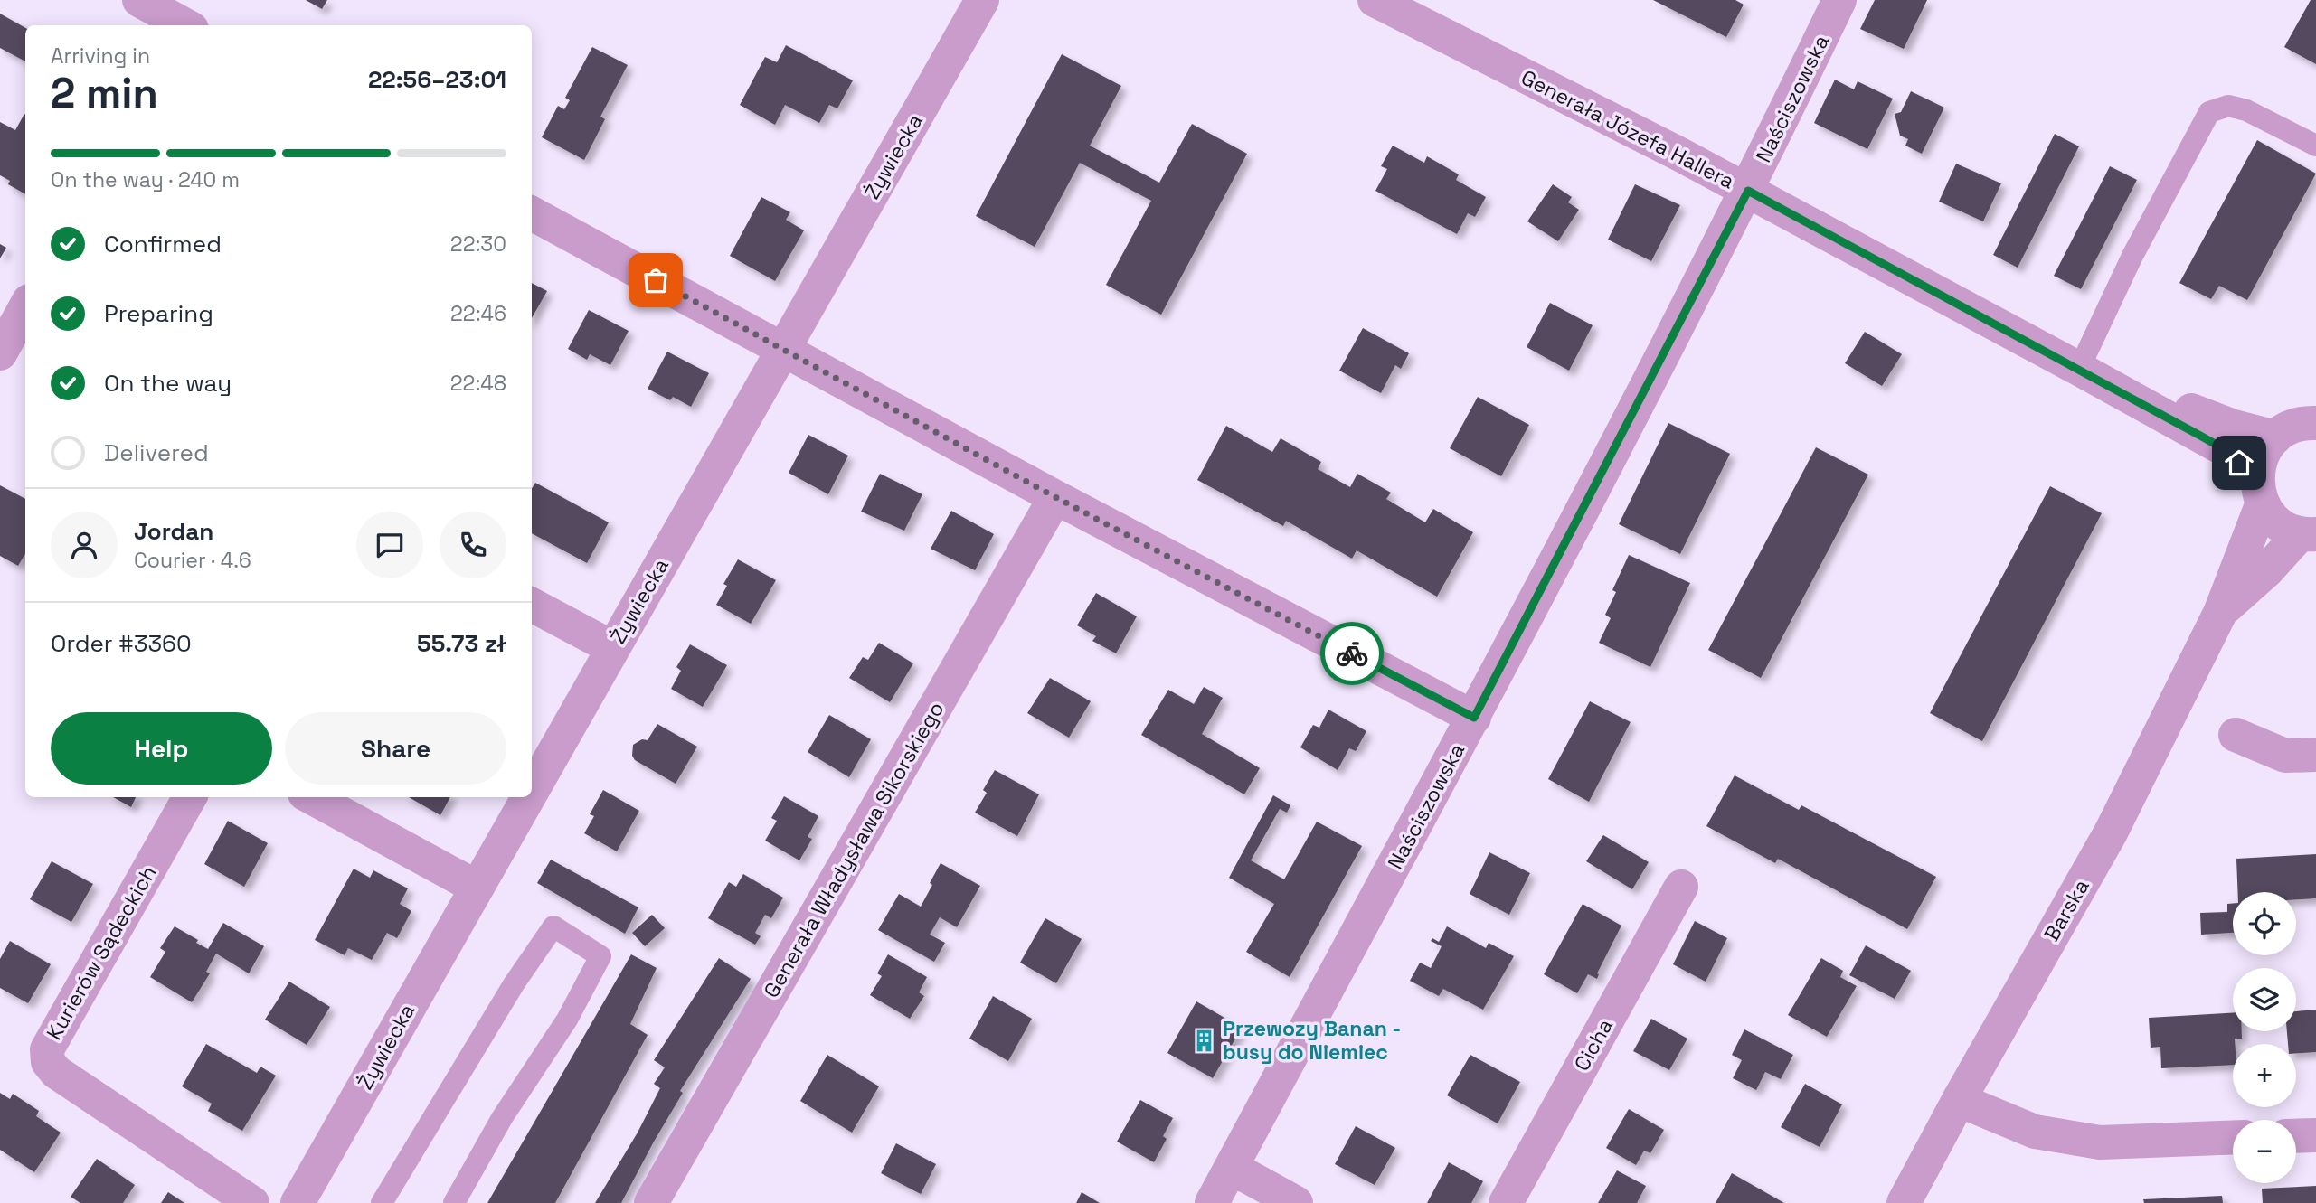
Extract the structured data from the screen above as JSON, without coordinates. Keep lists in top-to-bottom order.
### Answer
{
  "streets": {
    "street": [
      "Naściszowska",
      "Generała Józefa Hallera",
      "Żywiecka",
      "Generała Władysława Sikorskiego",
      "Barska",
      "Kurierów Sądeckich",
      "Cicha"
    ]
  },
  "crossings": [
    ["Naściszowska", "Generała Józefa Hallera"],
    ["Generała Józefa Hallera", "Barska"]
  ],
  "places": {
    "building": ["Przewozy Banan - busy do Niemiec"]
  },
  "page": {
    "heading": ["2 min", "Arriving in", "22:56–23:01"],
    "panel": [
      "Jordan",
      "Courier · 4.6",
      "Order #3360",
      "55.73 zł"
    ],
    "bar": "On the way · 240 m",
    "list": [
      ["Confirmed", "22:30"],
      ["Preparing", "22:46"],
      ["On the way", "22:48"],
      "Delivered"
    ],
    "buttons": ["Help", "Share"],
    "map_buttons": ["+", "−"]
  }
}
